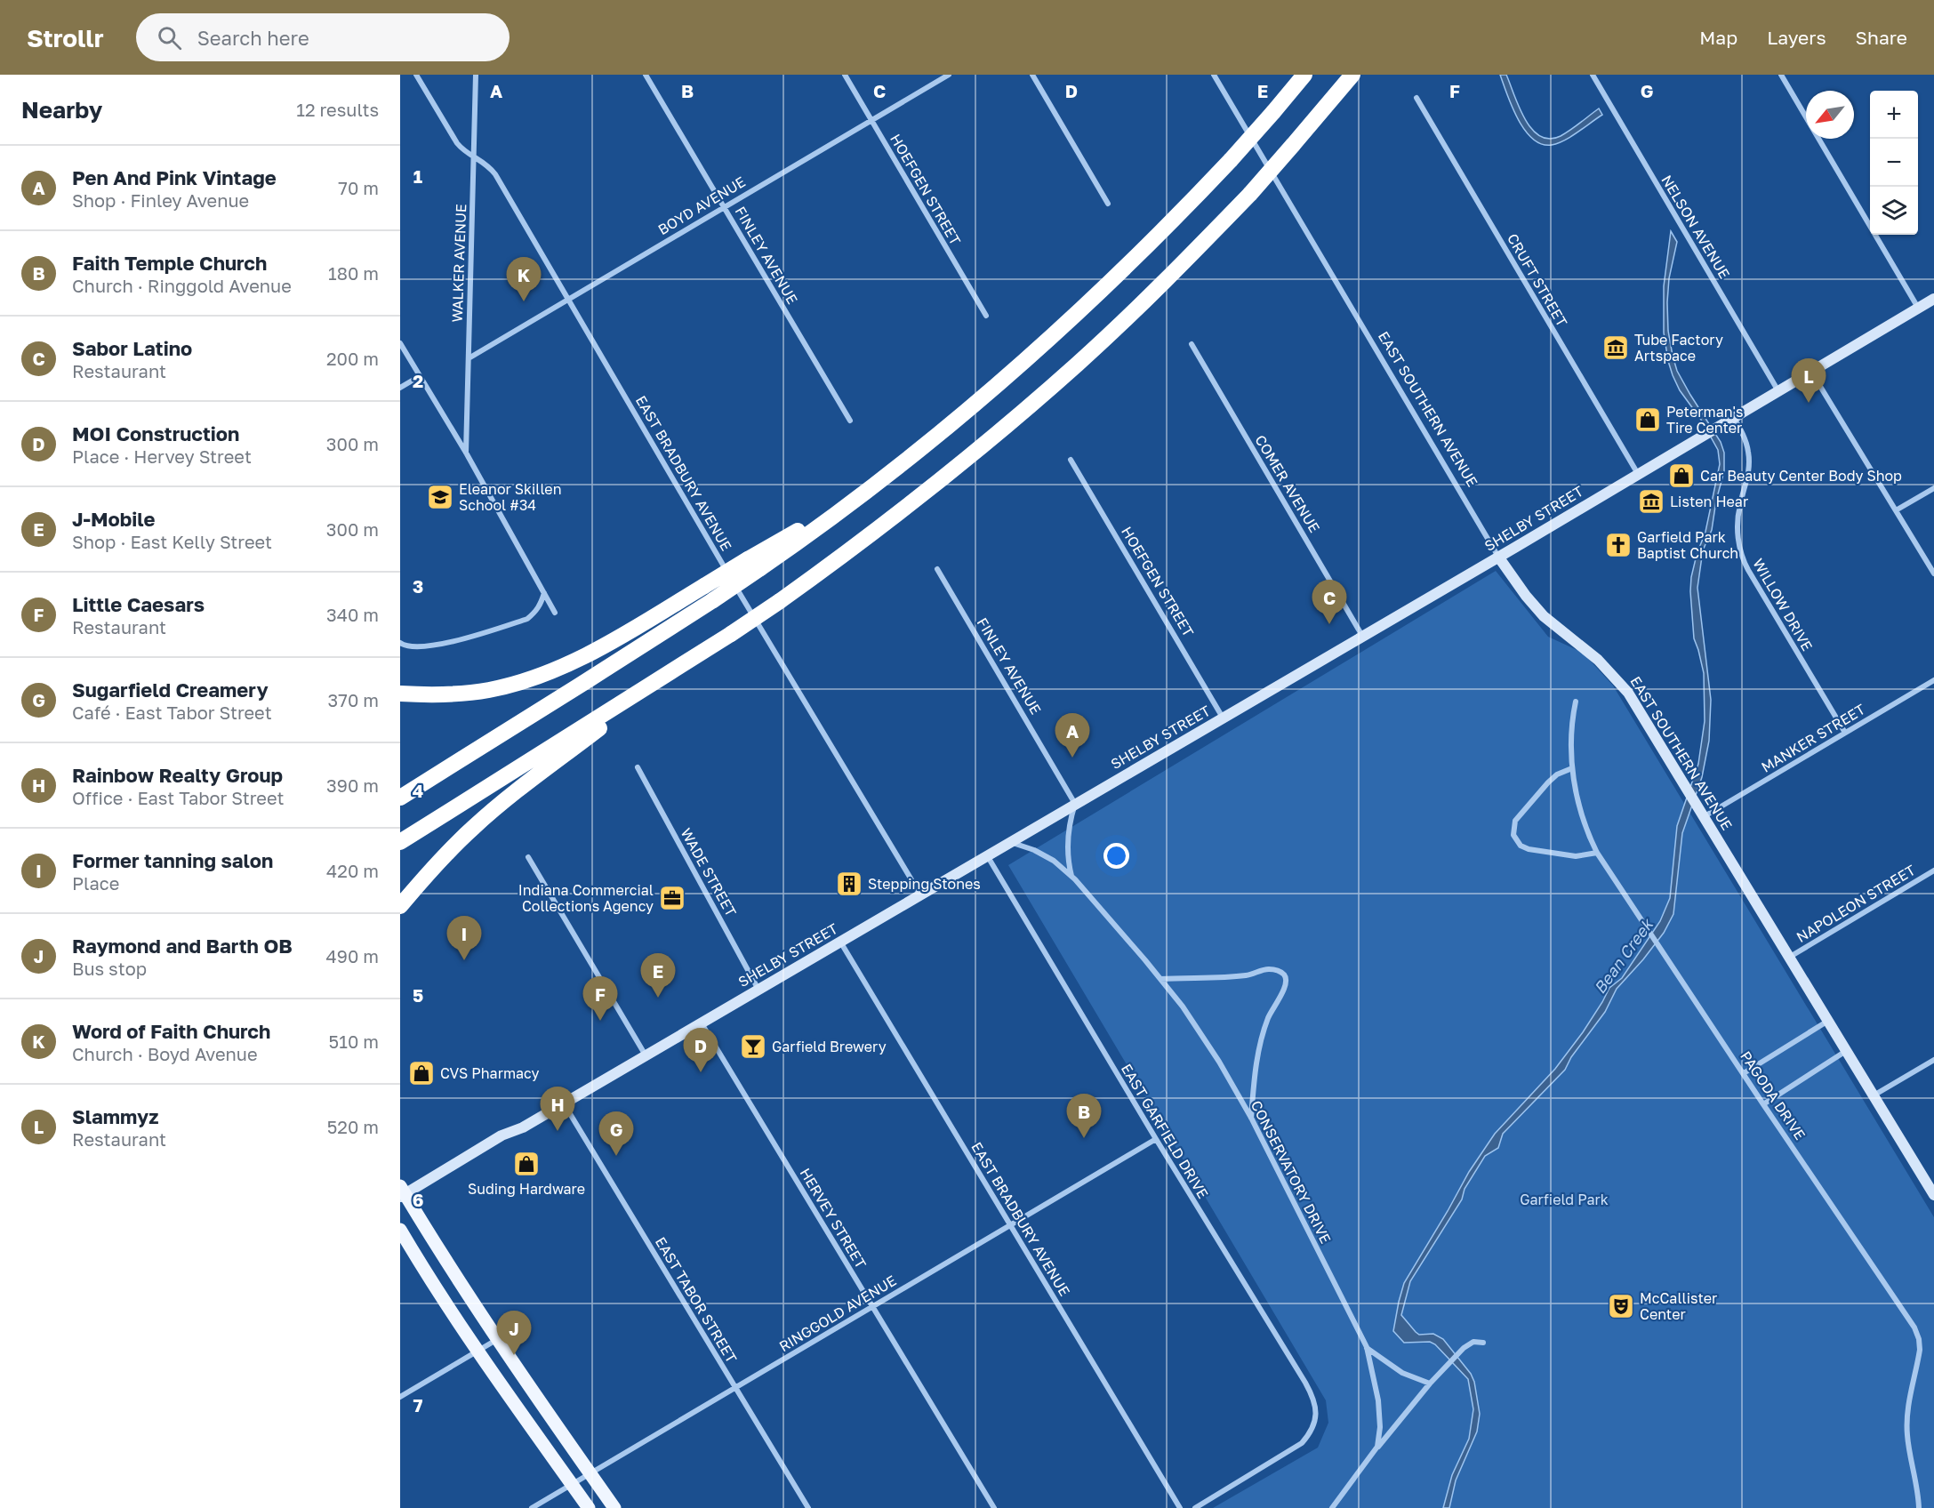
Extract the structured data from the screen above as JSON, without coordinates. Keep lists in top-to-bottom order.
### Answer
{
  "streets": {
    "main road": ["EAST SOUTHERN AVENUE", "SHELBY STREET"],
    "street": [
      "HOEFGEN STREET",
      "BOYD AVENUE",
      "NELSON AVENUE",
      "FINLEY AVENUE",
      "WALKER AVENUE",
      "CRUFT STREET",
      "EAST BRADBURY AVENUE",
      "COMER AVENUE",
      "WILLOW DRIVE",
      "MANKER STREET",
      "WADE STREET",
      "NAPOLEON STREET",
      "PAGODA DRIVE",
      "EAST GARFIELD DRIVE",
      "CONSERVATORY DRIVE",
      "HERVEY STREET",
      "EAST TABOR STREET",
      "RINGGOLD AVENUE"
    ]
  },
  "crossings": [
    ["HOEFGEN STREET", "BOYD AVENUE"],
    ["HOEFGEN STREET", "SHELBY STREET"],
    ["BOYD AVENUE", "FINLEY AVENUE"],
    ["BOYD AVENUE", "WALKER AVENUE"],
    ["BOYD AVENUE", "EAST BRADBURY AVENUE"],
    ["NELSON AVENUE", "SHELBY STREET"],
    ["FINLEY AVENUE", "SHELBY STREET"],
    ["WALKER AVENUE", "EAST BRADBURY AVENUE"],
    ["CRUFT STREET", "SHELBY STREET"],
    ["EAST SOUTHERN AVENUE", "SHELBY STREET"],
    ["EAST SOUTHERN AVENUE", "MANKER STREET"],
    ["EAST SOUTHERN AVENUE", "NAPOLEON STREET"],
    ["EAST BRADBURY AVENUE", "SHELBY STREET"],
    ["EAST BRADBURY AVENUE", "RINGGOLD AVENUE"],
    ["COMER AVENUE", "SHELBY STREET"],
    ["SHELBY STREET", "WILLOW DRIVE"],
    ["SHELBY STREET", "WADE STREET"],
    ["SHELBY STREET", "EAST GARFIELD DRIVE"],
    ["SHELBY STREET", "CONSERVATORY DRIVE"],
    ["SHELBY STREET", "HERVEY STREET"],
    ["SHELBY STREET", "EAST TABOR STREET"],
    ["WILLOW DRIVE", "MANKER STREET"],
    ["EAST GARFIELD DRIVE", "RINGGOLD AVENUE"],
    ["HERVEY STREET", "RINGGOLD AVENUE"],
    ["EAST TABOR STREET", "RINGGOLD AVENUE"]
  ],
  "water": ["Bean Creek"],
  "parks": ["Garfield Park"],
  "places": {
    "museum": ["Tube Factory Artspace", "Listen Hear"],
    "shop": [
      "Peterman's Tire Center",
      "Car Beauty Center Body Shop",
      "CVS Pharmacy",
      "Suding Hardware"
    ],
    "school or university": ["Eleanor Skillen School #34"],
    "church": ["Garfield Park Baptist Church"],
    "building": ["Stepping Stones"],
    "office": ["Indiana Commercial Collections Agency"],
    "bar": ["Garfield Brewery"],
    "theatre": ["McCallister Center"]
  },
  "north": "bottom left",
  "page": {
    "header": "Strollr",
    "search": "Search here",
    "nav": ["Map", "Layers", "Share"],
    "heading": ["Nearby", "12 results"],
    "map_buttons": ["+", "−"],
    "list": [
      {
        "mark": "A",
        "name": "Pen And Pink Vintage",
        "note": "Shop · Finley Avenue",
        "value": "70 m"
      },
      {
        "mark": "B",
        "name": "Faith Temple Church",
        "note": "Church · Ringgold Avenue",
        "value": "180 m"
      },
      {
        "mark": "C",
        "name": "Sabor Latino",
        "note": "Restaurant",
        "value": "200 m"
      },
      {
        "mark": "D",
        "name": "MOI Construction",
        "note": "Place · Hervey Street",
        "value": "300 m"
      },
      {
        "mark": "E",
        "name": "J-Mobile",
        "note": "Shop · East Kelly Street",
        "value": "300 m"
      },
      {
        "mark": "F",
        "name": "Little Caesars",
        "note": "Restaurant",
        "value": "340 m"
      },
      {
        "mark": "G",
        "name": "Sugarfield Creamery",
        "note": "Café · East Tabor Street",
        "value": "370 m"
      },
      {
        "mark": "H",
        "name": "Rainbow Realty Group",
        "note": "Office · East Tabor Street",
        "value": "390 m"
      },
      {
        "mark": "I",
        "name": "Former tanning salon",
        "note": "Place",
        "value": "420 m"
      },
      {
        "mark": "J",
        "name": "Raymond and Barth OB",
        "note": "Bus stop",
        "value": "490 m"
      },
      {
        "mark": "K",
        "name": "Word of Faith Church",
        "note": "Church · Boyd Avenue",
        "value": "510 m"
      },
      {
        "mark": "L",
        "name": "Slammyz",
        "note": "Restaurant",
        "value": "520 m"
      }
    ],
    "pins": [
      "K",
      "L",
      "C",
      "A",
      "I",
      "E",
      "F",
      "D",
      "H",
      "B",
      "G",
      "J"
    ]
  },
  "grid": {
    "columns": [
      "A",
      "B",
      "C",
      "D",
      "E",
      "F",
      "G"
    ],
    "rows": [
      "1",
      "2",
      "3",
      "4",
      "5",
      "6",
      "7"
    ]
  }
}
